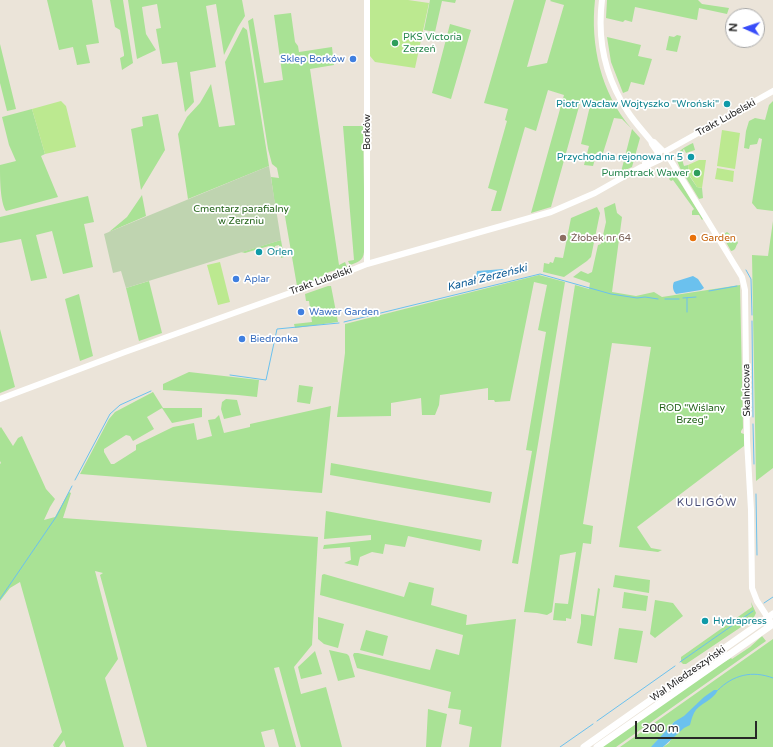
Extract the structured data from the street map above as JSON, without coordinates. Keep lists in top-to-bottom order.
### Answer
{
  "streets": {
    "main road": ["Wał Miedzeszyński"],
    "street": ["Trakt Lubelski", "Borków", "Skalnicowa"]
  },
  "crossings": [
    ["Trakt Lubelski", "Borków"],
    ["Trakt Lubelski", "Skalnicowa"],
    ["Skalnicowa", "Wał Miedzeszyński"]
  ],
  "districts": ["KULIGÓW"],
  "water": ["Kanał Zerzeński"],
  "parks": ["Cmentarz parafialny w Zerzniu", "ROD \"Wiślany Brzeg\""],
  "places": [
    "PKS Victoria Zerzeń",
    "Sklep Borków",
    "Piotr Wacław Wojtyszko \"Wroński\"",
    "Przychodnia rejonowa nr 5",
    "Pumptrack Wawer",
    "Żłobek nr 64",
    "Garden",
    "Orlen",
    "Aplar",
    "Wawer Garden",
    "Biedronka",
    "Hydrapress"
  ],
  "scale_bar": "200 m",
  "north": "left"
}
